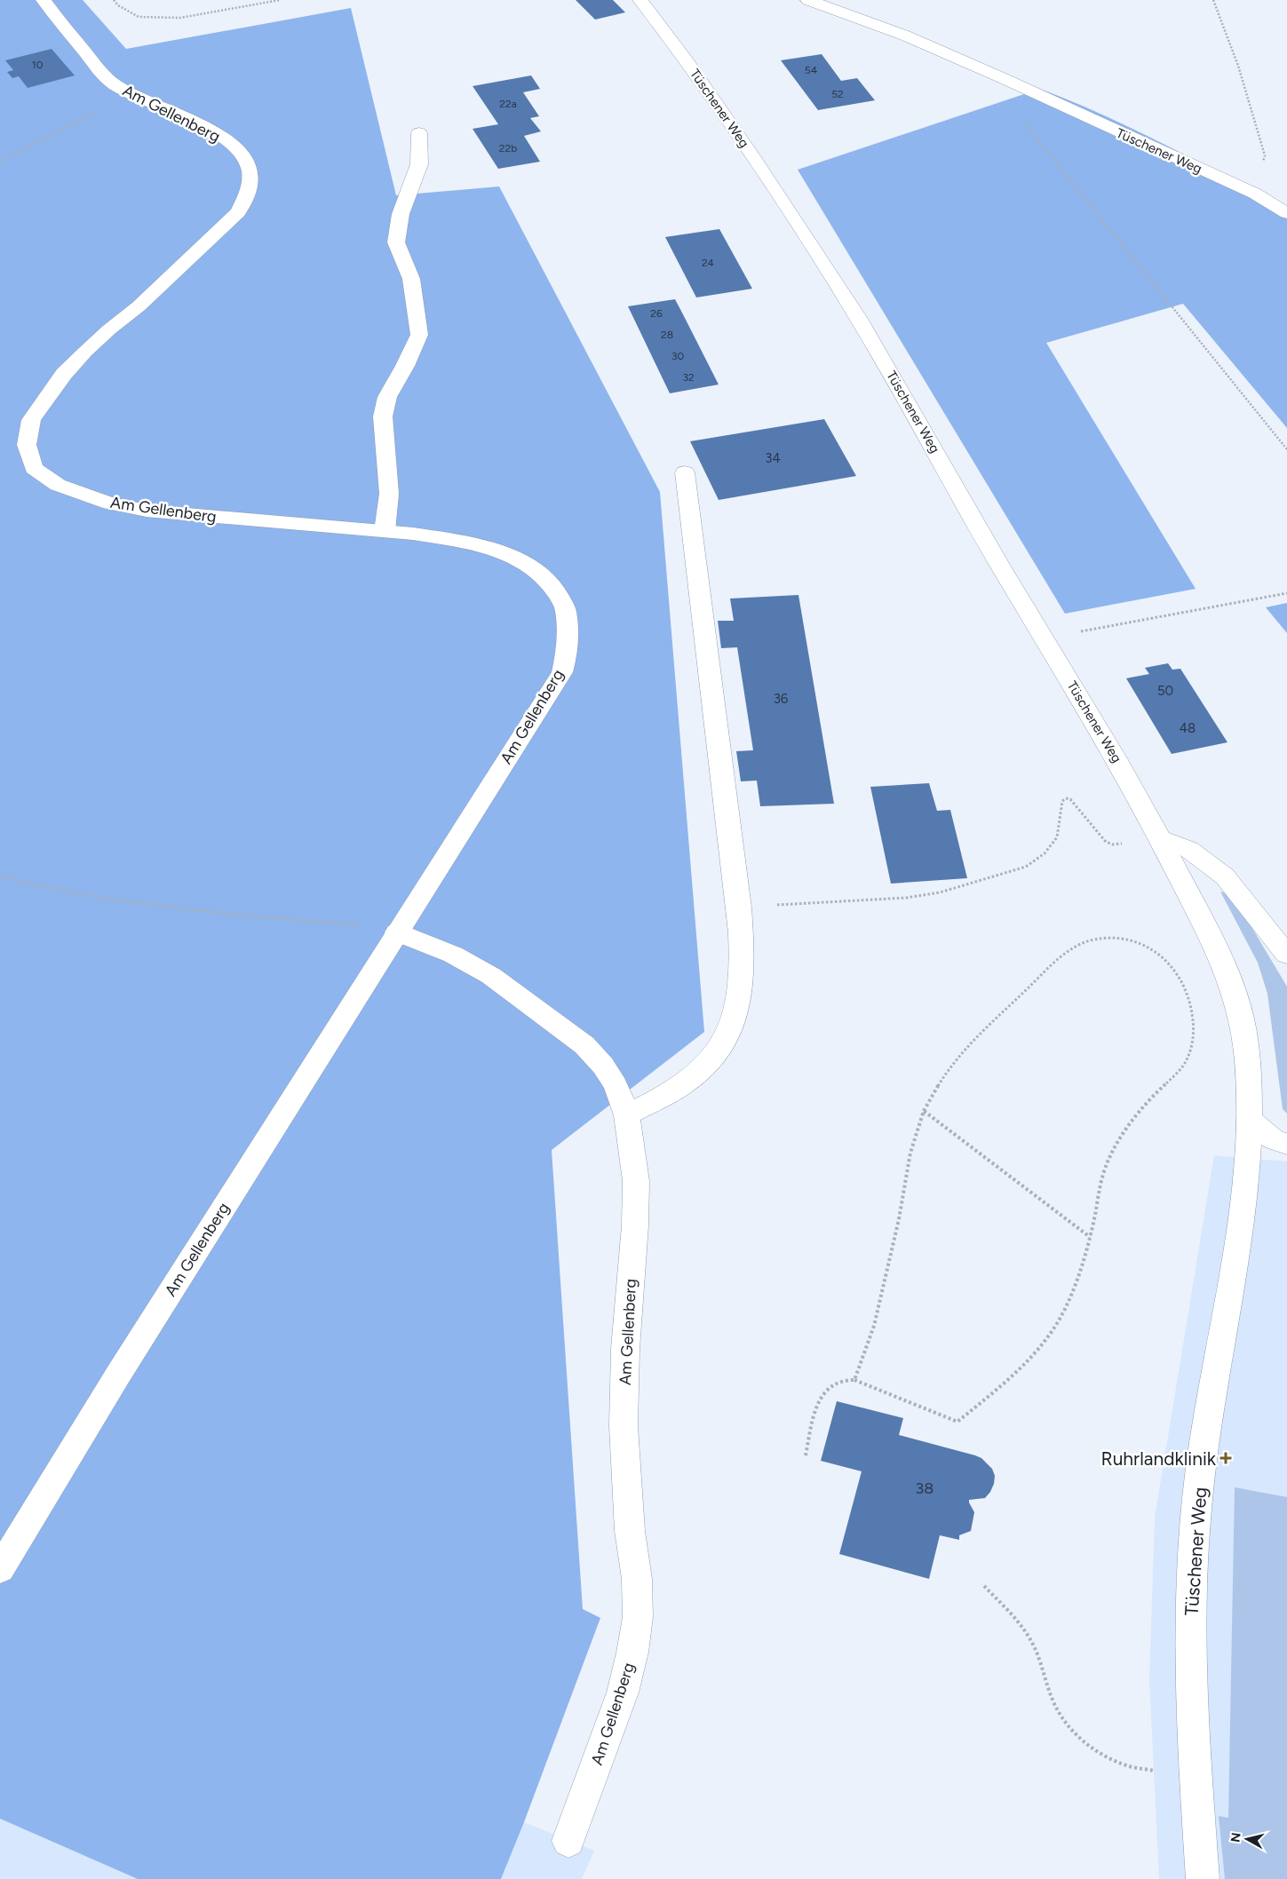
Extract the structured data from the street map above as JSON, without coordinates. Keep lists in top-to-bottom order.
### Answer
{
  "streets": {
    "street": ["Tüschener Weg", "Am Gellenberg"]
  },
  "places": {
    "health": ["Ruhrlandklinik"]
  },
  "house_numbers": [
    "10",
    "54",
    "52",
    "22a",
    "22b",
    "24",
    "26",
    "28",
    "30",
    "32",
    "34",
    "50",
    "36",
    "48",
    "38"
  ],
  "north": "left"
}
